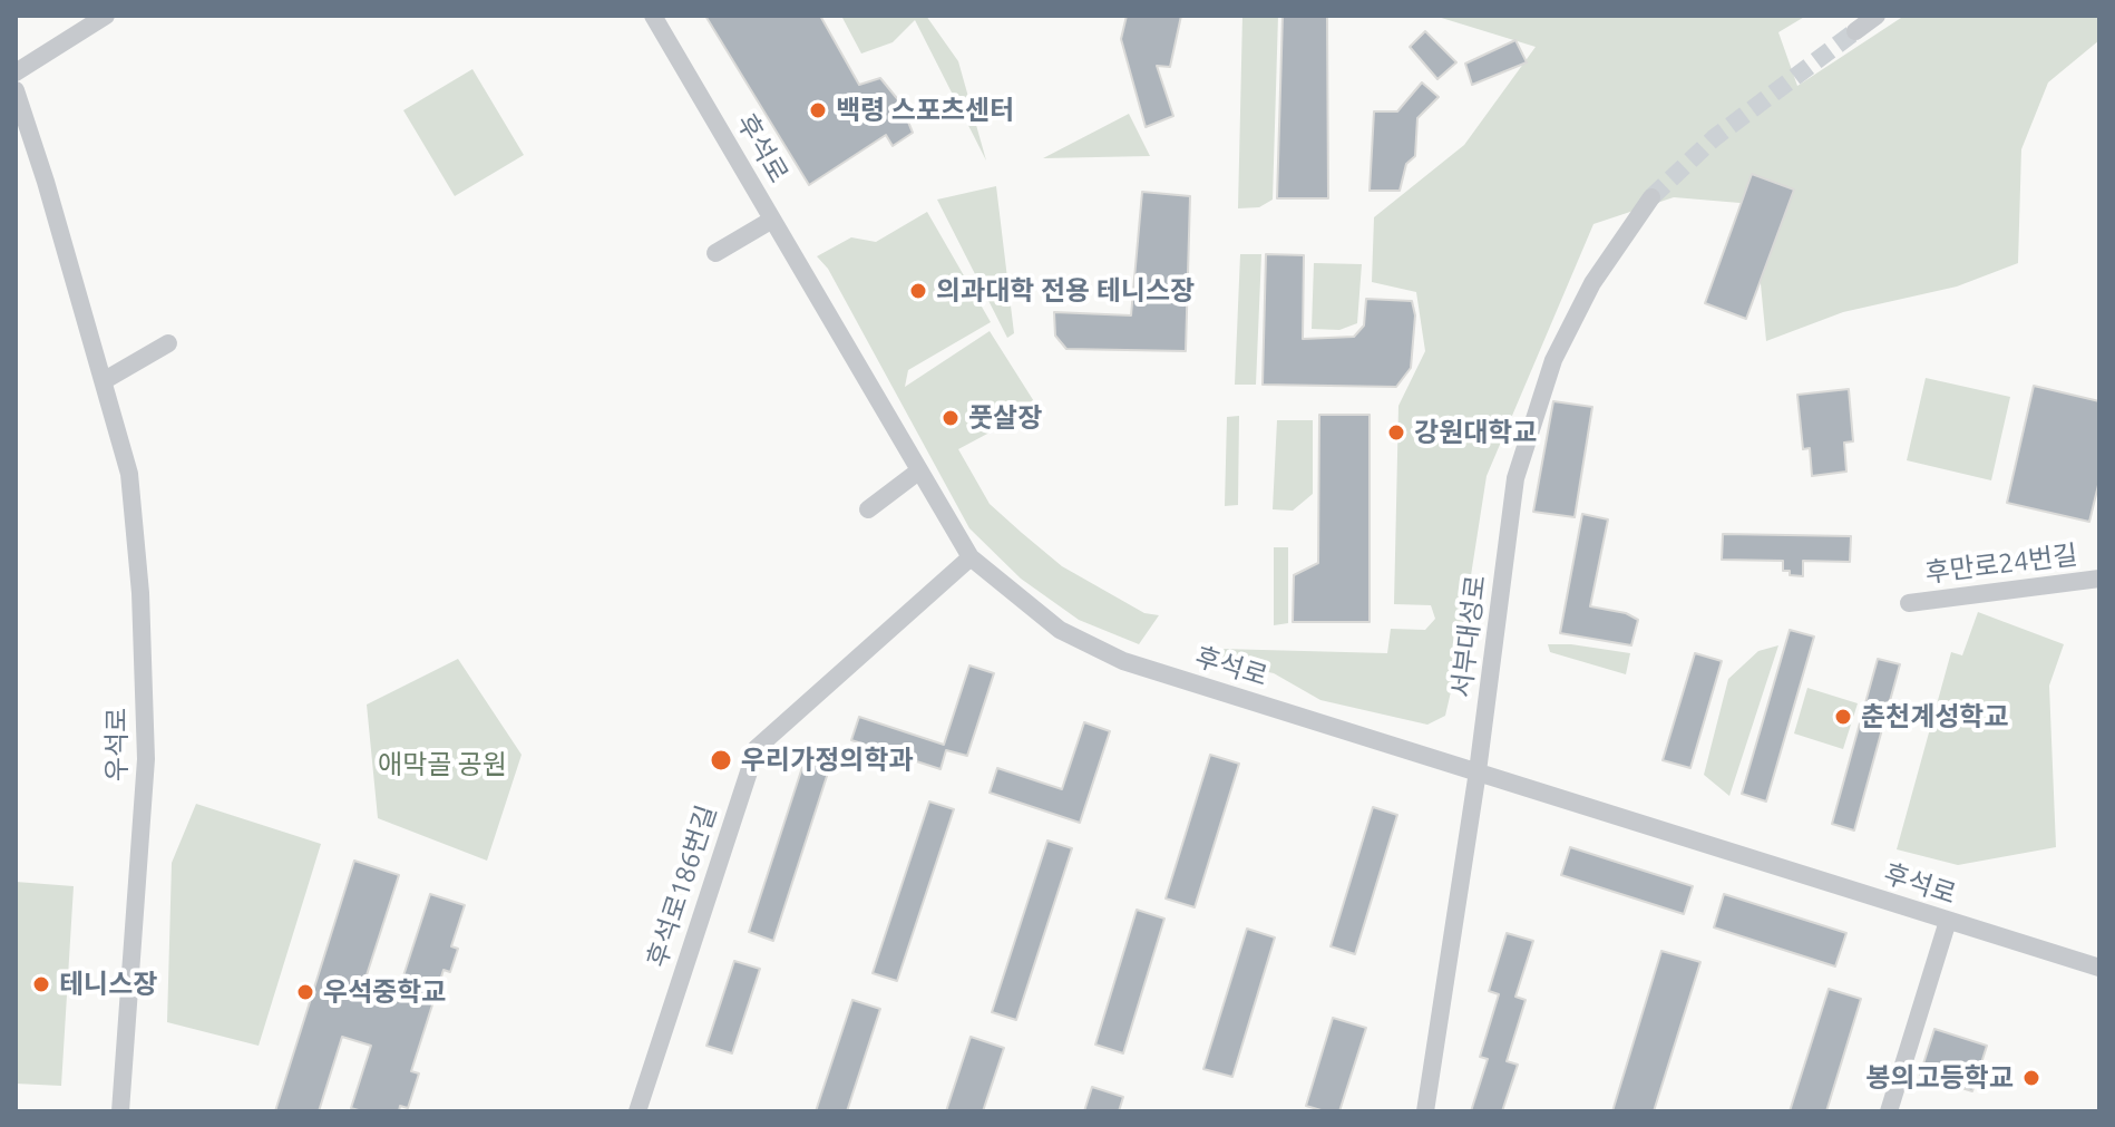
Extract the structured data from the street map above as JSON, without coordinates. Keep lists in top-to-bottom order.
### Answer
{
  "streets": {
    "street": [
      "후석로",
      "후만로24번길",
      "서부대성로",
      "우석로",
      "후석로186번길"
    ]
  },
  "crossings": [
    ["후석로", "서부대성로"],
    ["후석로", "후석로186번길"]
  ],
  "parks": ["애막골 공원"],
  "places": [
    "백령 스포츠센터",
    "의과대학 전용 테니스장",
    "풋살장",
    "강원대학교",
    "춘천계성학교",
    "우리가정의학과",
    "테니스장",
    "우석중학교",
    "봉의고등학교"
  ]
}
